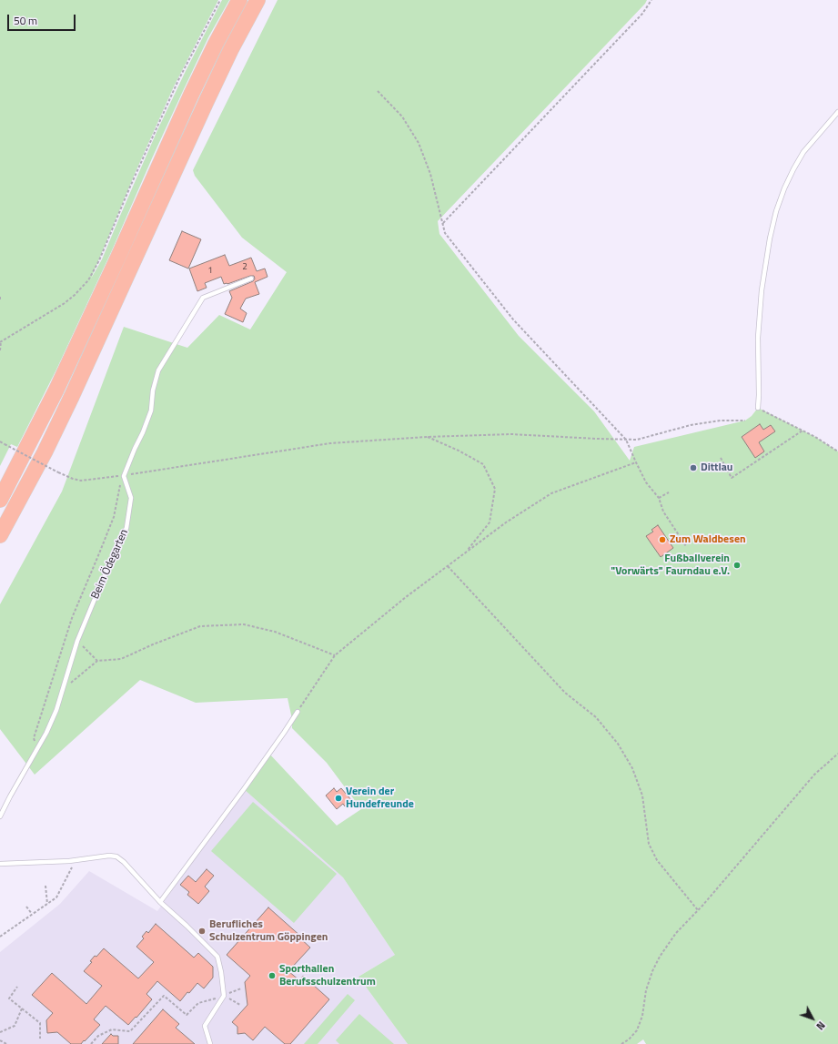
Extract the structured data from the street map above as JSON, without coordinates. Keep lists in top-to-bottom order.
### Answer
{
  "streets": {
    "lane": ["Beim Ödegarten"]
  },
  "places": [
    "Dittlau",
    "Zum Waldbesen",
    "Fußballverein \"Vorwärts\" Faurndau e.V.",
    "Verein der Hundefreunde",
    "Berufliches Schulzentrum Göppingen",
    "Sporthallen Berufsschulzentrum"
  ],
  "house_numbers": ["2", "1"],
  "scale_bar": "50 m",
  "north": "bottom right"
}
